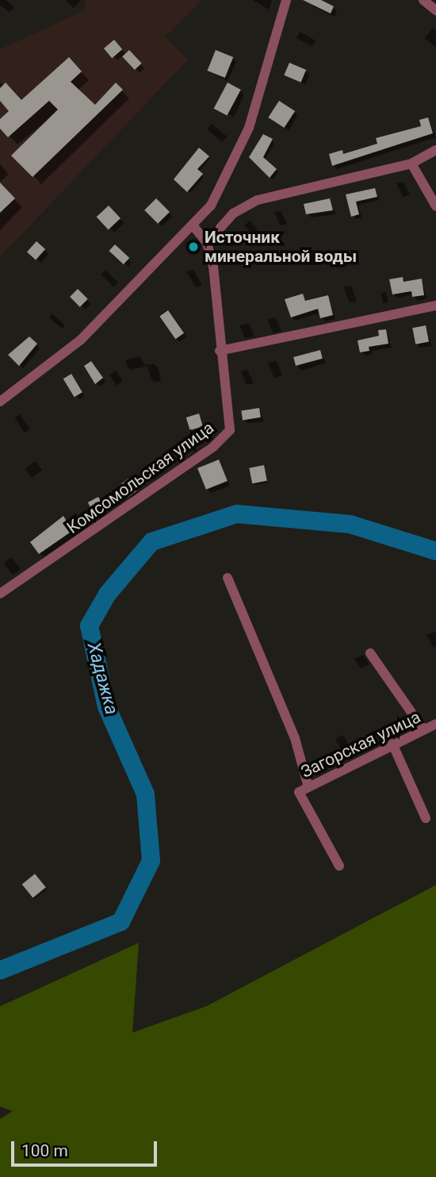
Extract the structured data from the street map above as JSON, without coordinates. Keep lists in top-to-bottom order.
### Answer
{
  "streets": {
    "street": ["Комсомольская улица", "Загорская улица"]
  },
  "water": ["Хадажка"],
  "places": ["Источник минеральной воды"],
  "scale_bar": "100 m"
}
